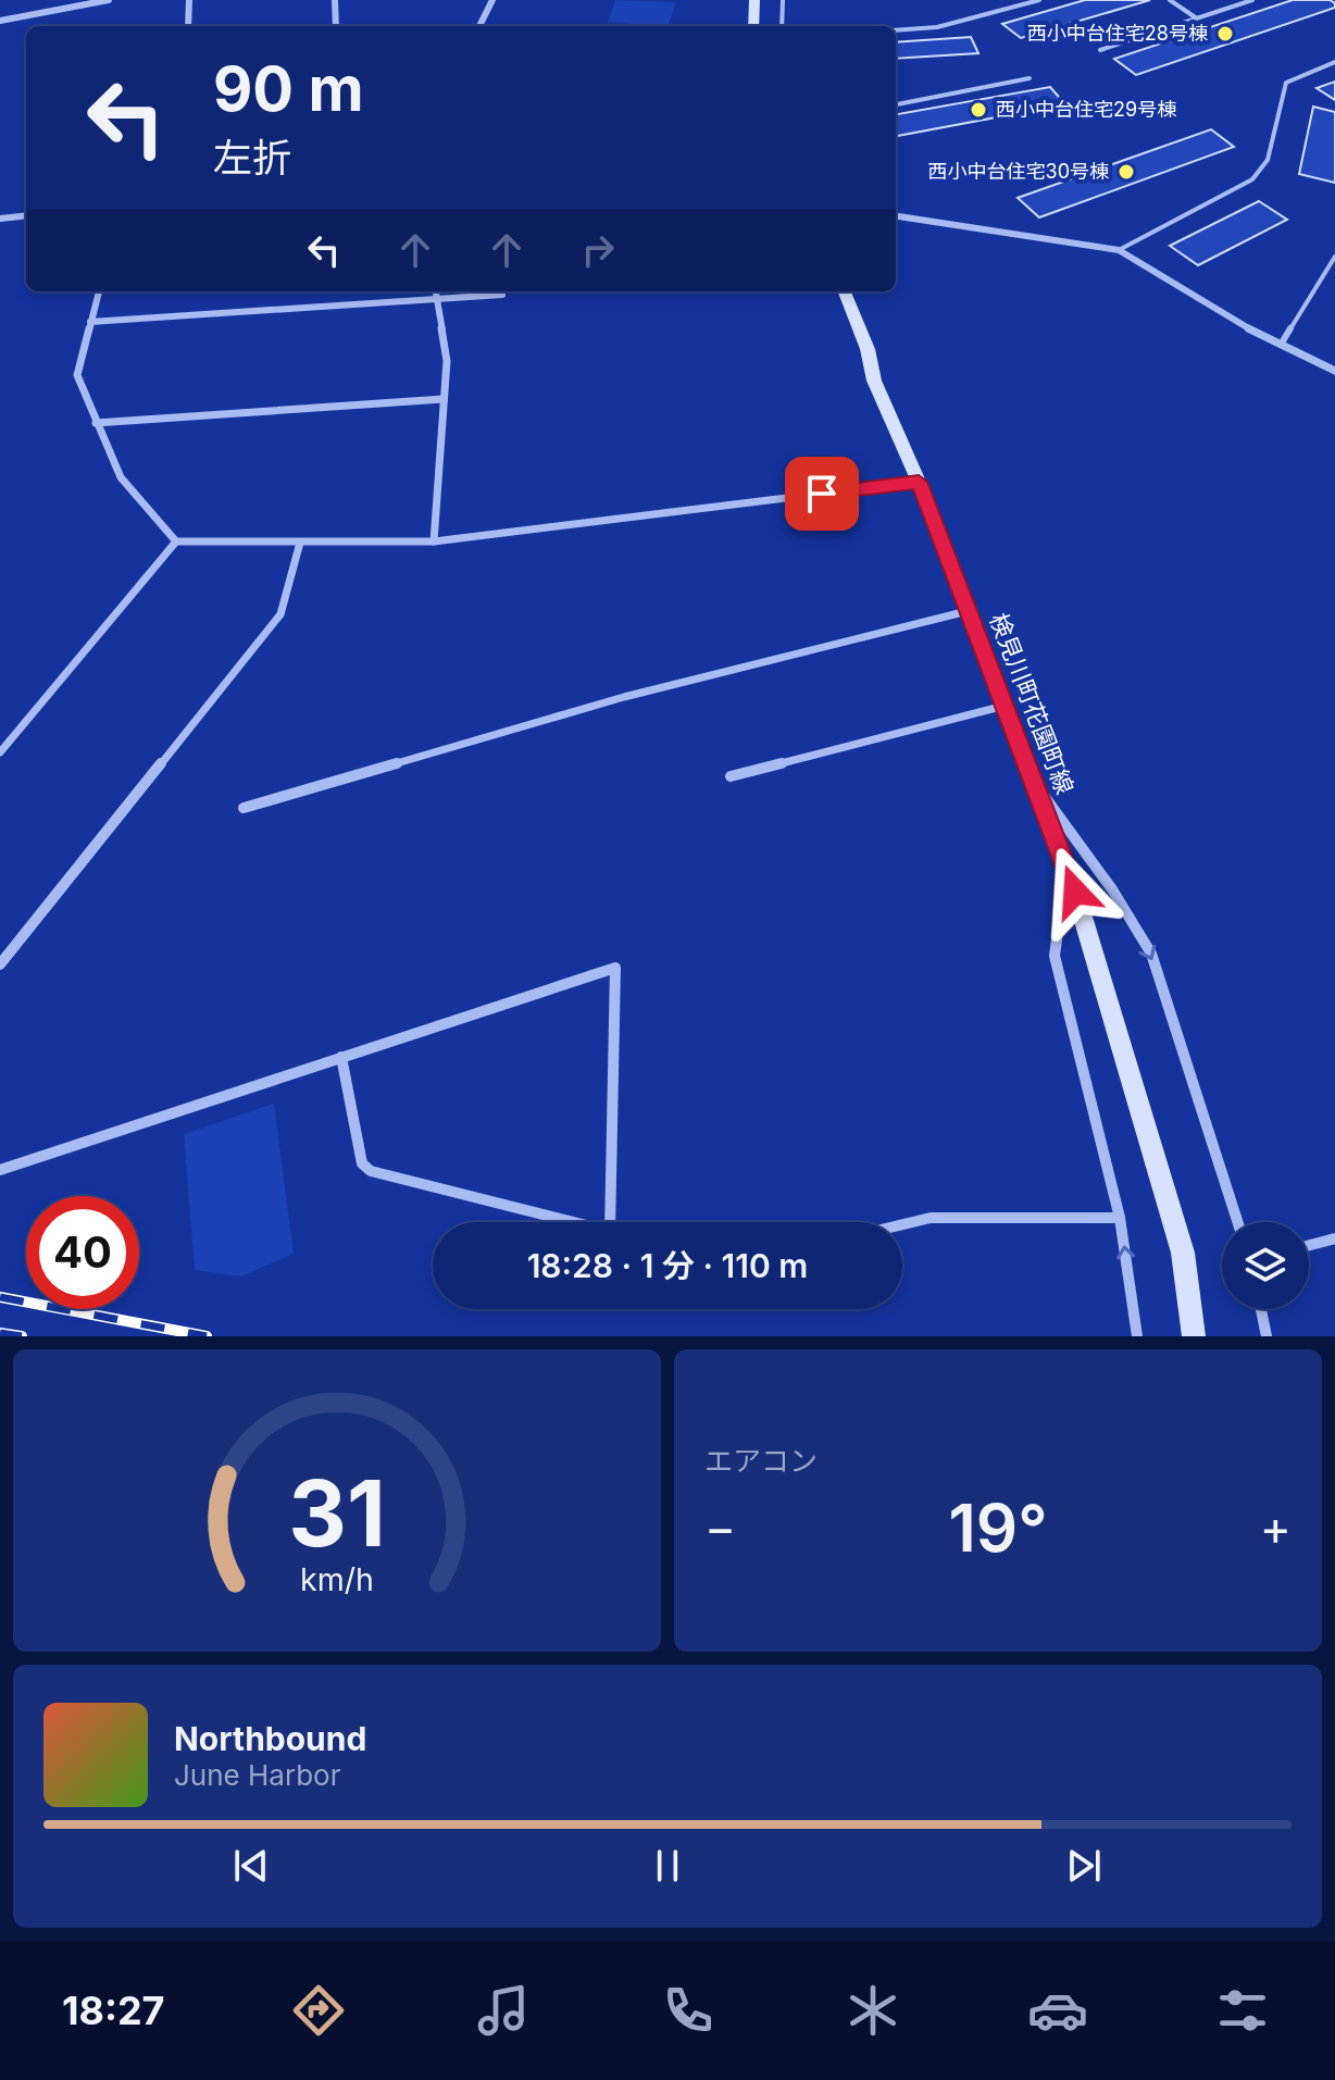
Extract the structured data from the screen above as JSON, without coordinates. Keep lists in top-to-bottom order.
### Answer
{
  "streets": {
    "street": ["検見川町花園町線"]
  },
  "places": ["西小中台住宅28号棟", "西小中台住宅29号棟", "西小中台住宅30号棟"],
  "page": {
    "turn": ["90 m", "左折"],
    "limit": "40",
    "trip": "18:28 · 1 分 · 110 m",
    "tile": "エアコン",
    "heat": ["−", "19°", "+"],
    "song": ["Northbound", "June Harbor"],
    "tabs": "18:27",
    "gauge": ["31", "km/h"]
  }
}
